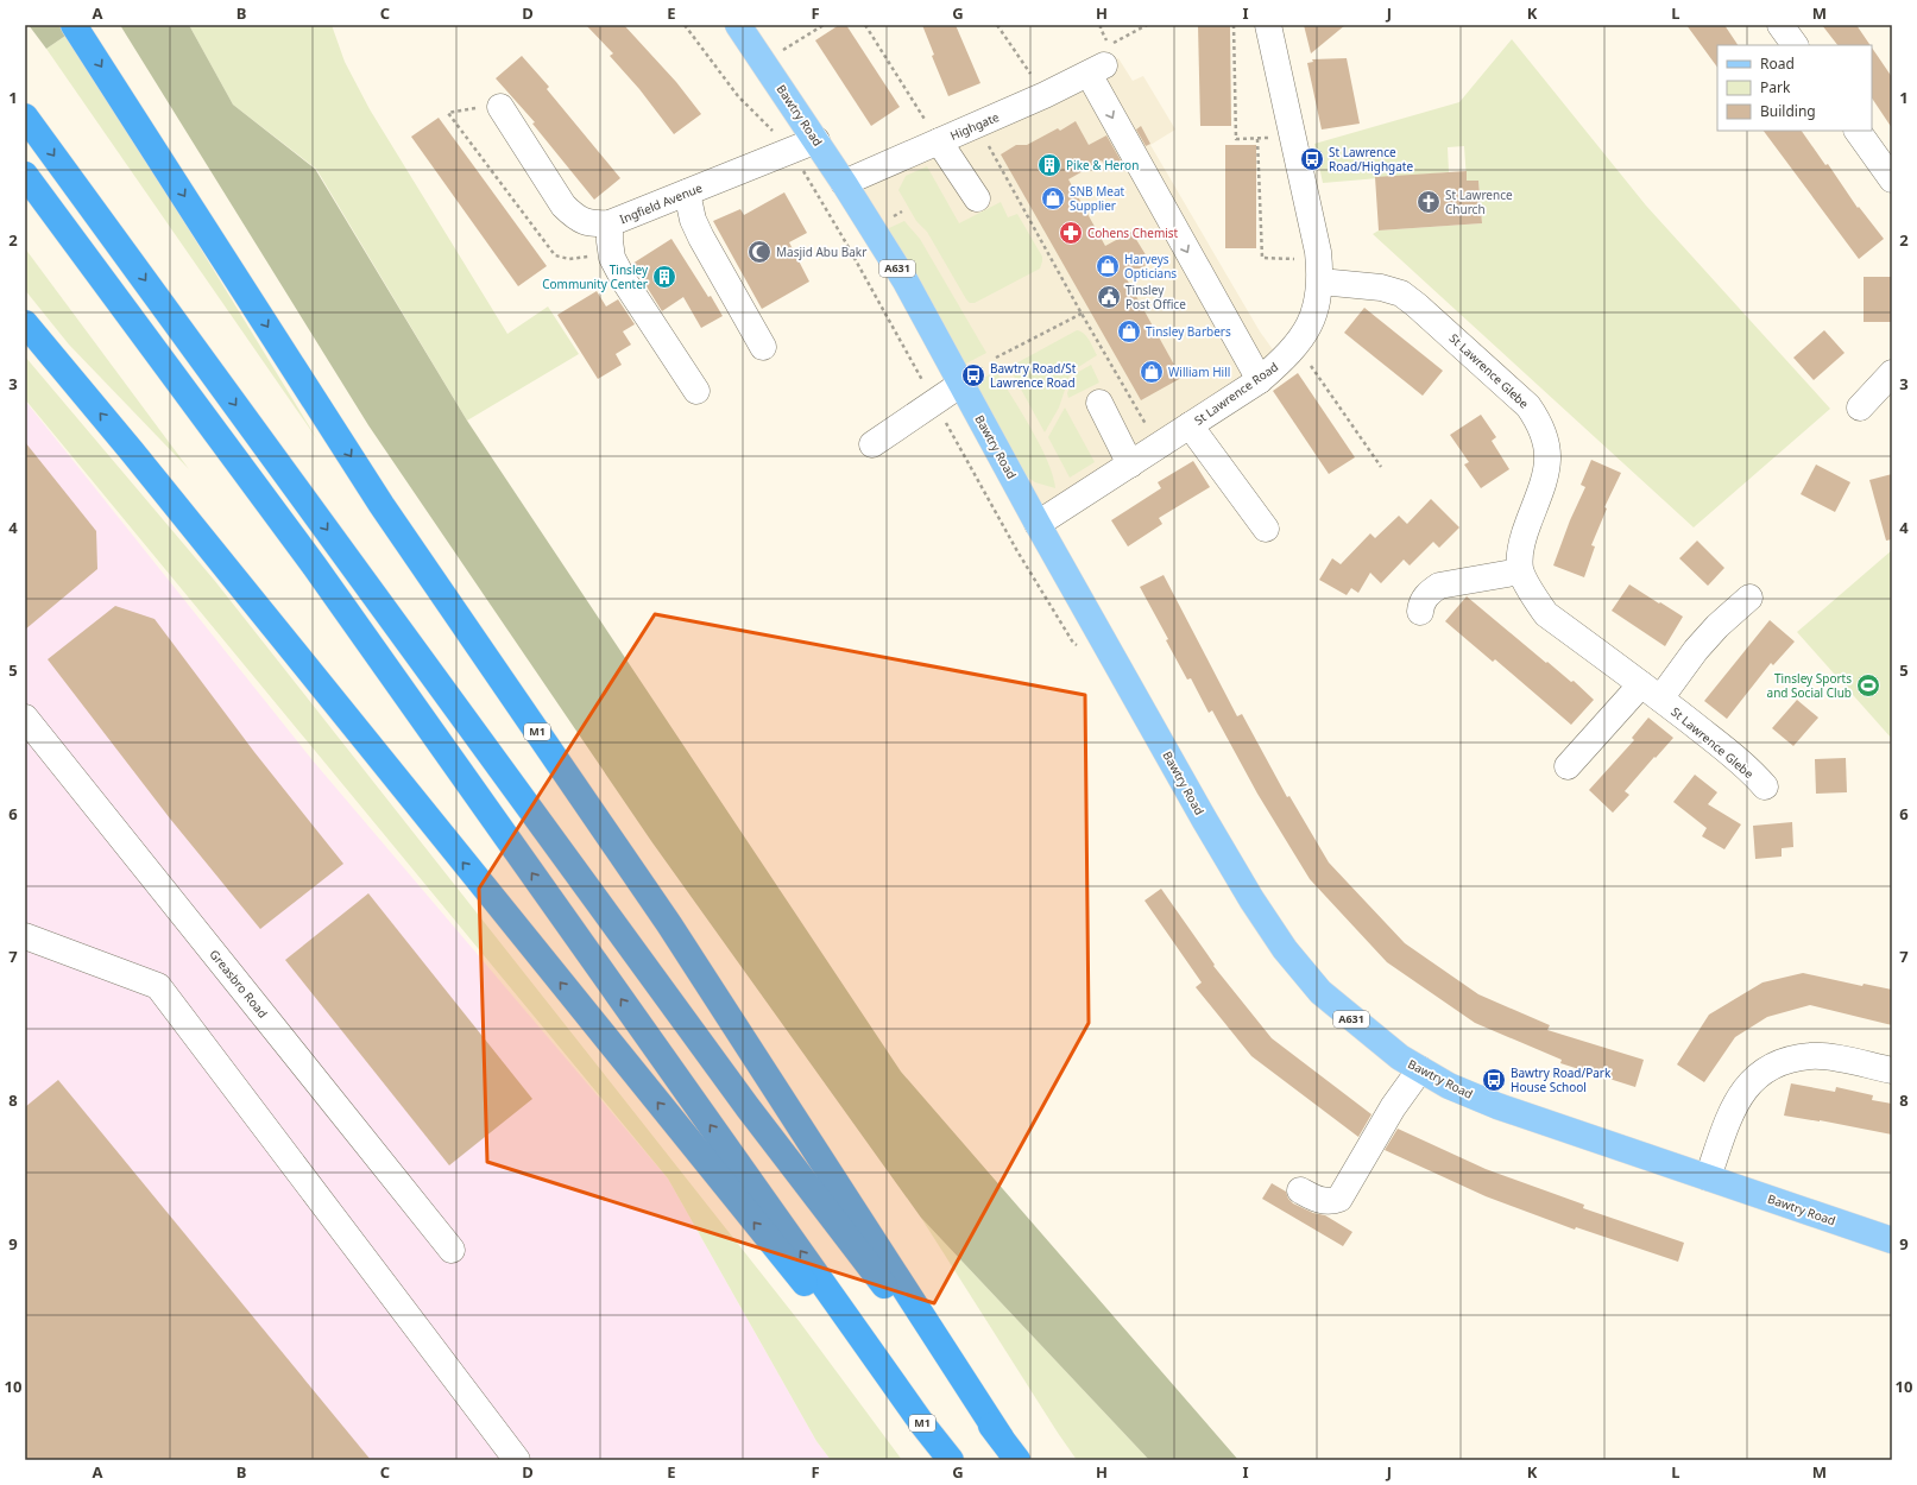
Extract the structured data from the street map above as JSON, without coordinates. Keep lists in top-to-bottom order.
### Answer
{
  "streets": {
    "highway": ["M1"],
    "main road": ["Bawtry Road", "A631"],
    "street": [
      "Highgate",
      "Ingfield Avenue",
      "St Lawrence Glebe",
      "St Lawrence Road",
      "Greasbro Road"
    ]
  },
  "crossings": [
    ["Bawtry Road", "Highgate"],
    ["Bawtry Road", "Ingfield Avenue"],
    ["Bawtry Road", "St Lawrence Road"],
    ["Highgate", "St Lawrence Road"],
    ["St Lawrence Glebe", "St Lawrence Road"]
  ],
  "one_way": ["Highgate"],
  "places": {
    "bus stop": ["St Lawrence Road/Highgate", "Bawtry Road/St Lawrence Road", "Bawtry Road/Park House School"],
    "building": ["Pike & Heron", "Tinsley Community Center"],
    "shop": [
      "SNB Meat Supplier",
      "Harveys Opticians",
      "Tinsley Barbers",
      "William Hill"
    ],
    "church": ["St Lawrence Church"],
    "pharmacy": ["Cohens Chemist"],
    "mosque": ["Masjid Abu Bakr"],
    "public building": ["Tinsley Post Office"],
    "sports": ["Tinsley Sports and Social Club"]
  },
  "legend": ["Road", "Park", "Building"],
  "grid": {
    "columns": [
      "A",
      "B",
      "C",
      "D",
      "E",
      "F",
      "G",
      "H",
      "I",
      "J",
      "K",
      "L",
      "M"
    ],
    "rows": [
      "1",
      "2",
      "3",
      "4",
      "5",
      "6",
      "7",
      "8",
      "9",
      "10"
    ]
  }
}
